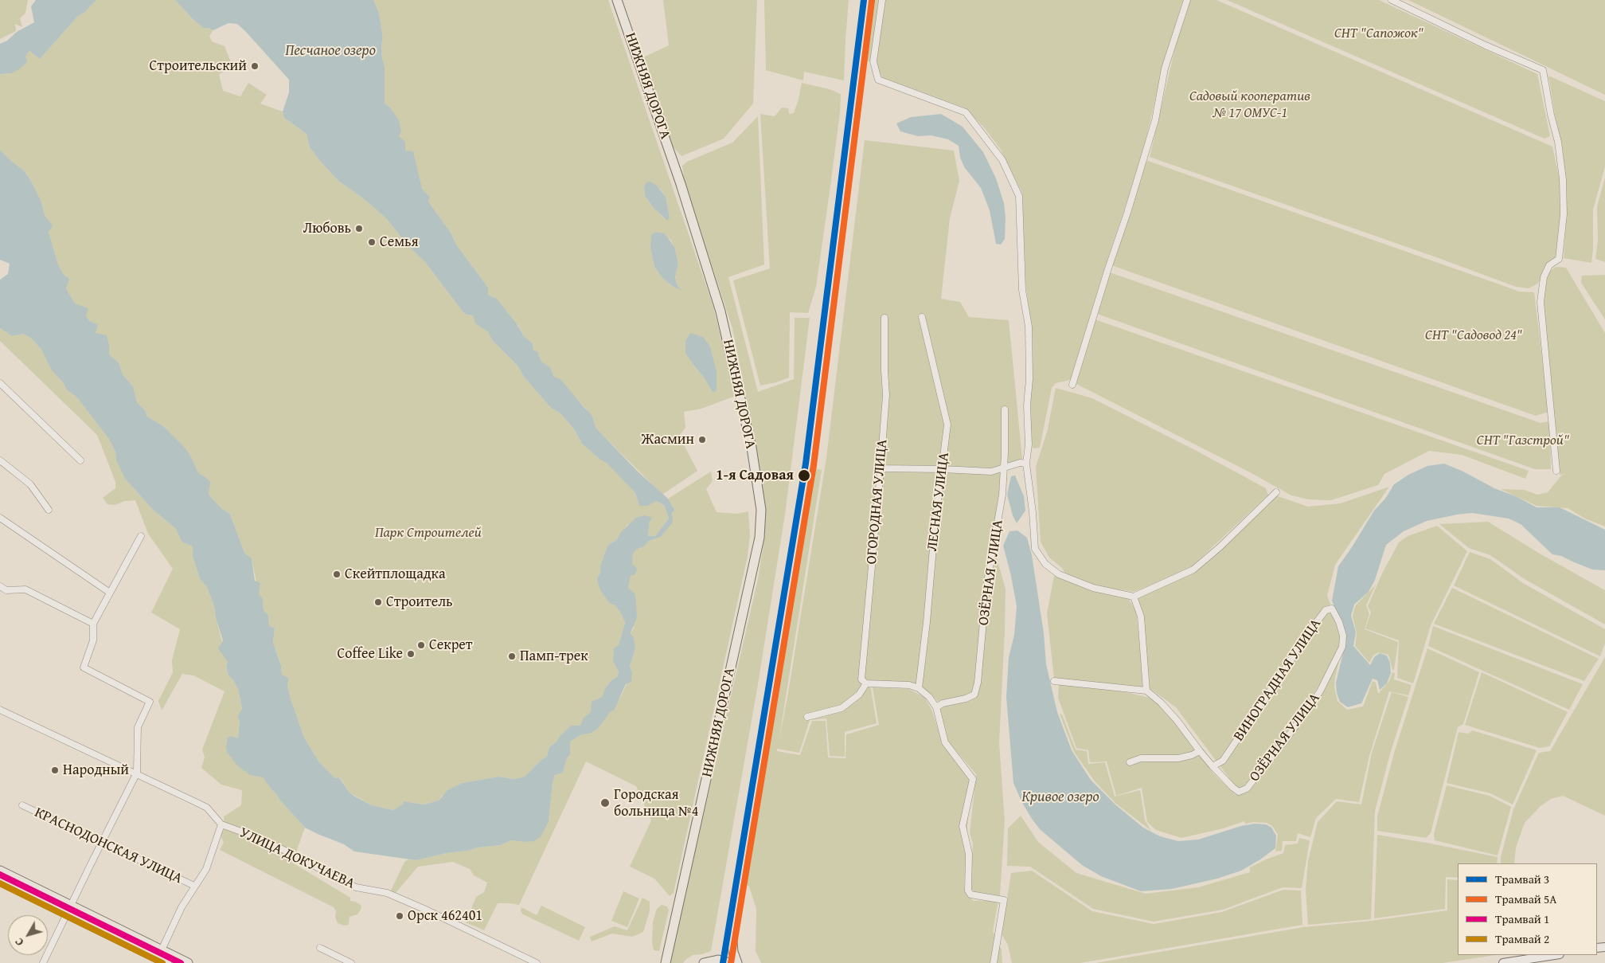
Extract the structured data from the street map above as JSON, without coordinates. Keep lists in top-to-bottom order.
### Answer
{
  "streets": {
    "main road": ["НИЖНЯЯ ДОРОГА"],
    "street": [
      "ОГОРОДНАЯ УЛИЦА",
      "ЛЕСНАЯ УЛИЦА",
      "ОЗЁРНАЯ УЛИЦА",
      "ВИНОГРАДНАЯ УЛИЦА",
      "КРАСНОДОНСКАЯ УЛИЦА",
      "УЛИЦА ДОКУЧАЕВА"
    ]
  },
  "crossings": [
    ["ОЗЁРНАЯ УЛИЦА", "ВИНОГРАДНАЯ УЛИЦА"]
  ],
  "water": ["Песчаное озеро", "Кривое озеро"],
  "parks": [
    "СНТ \"Сапожок\"",
    "Садовый кооператив № 17 ОМУС-1",
    "СНТ \"Садовод 24\"",
    "СНТ \"Газстрой\"",
    "Парк Строителей"
  ],
  "places": [
    "Строительский",
    "Любовь",
    "Семья",
    "Жасмин",
    "1-я Садовая",
    "Скейтплощадка",
    "Строитель",
    "Секрет",
    "Coffee Like",
    "Памп-трек",
    "Народный",
    "Городская больница №4",
    "Орск 462401"
  ],
  "lines": [
    "tram line 3",
    "tram line 5А",
    "tram line 1",
    "tram line 2"
  ],
  "legend": [
    "Трамвай 3",
    "Трамвай 5А",
    "Трамвай 1",
    "Трамвай 2"
  ],
  "north": "bottom left"
}
